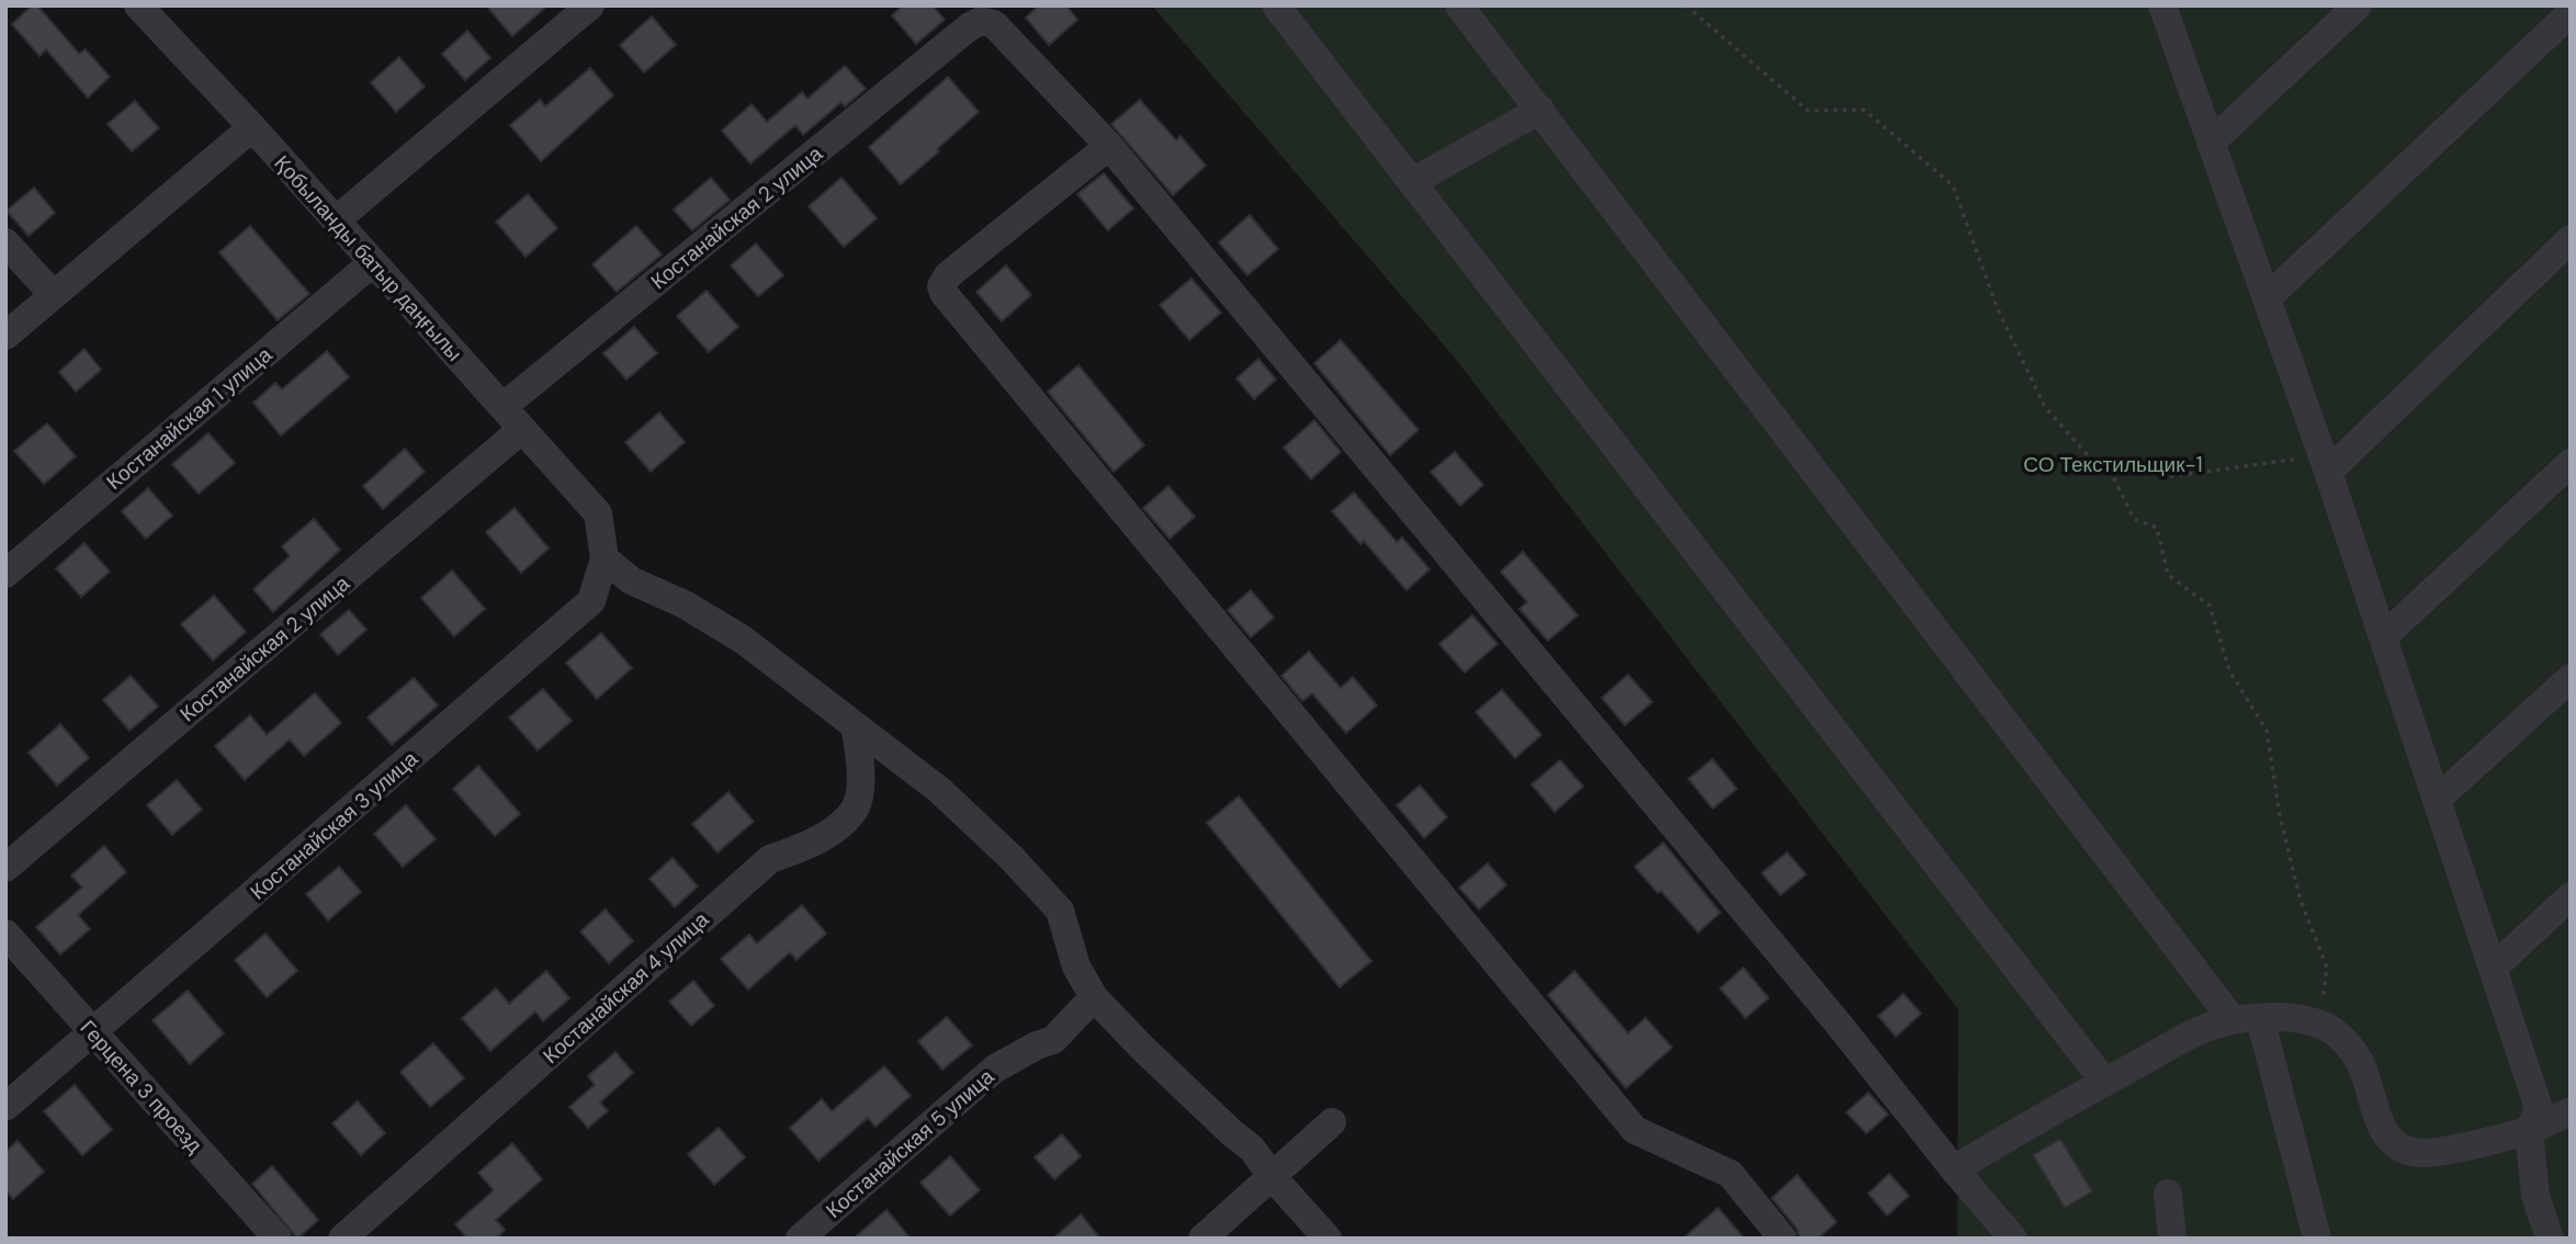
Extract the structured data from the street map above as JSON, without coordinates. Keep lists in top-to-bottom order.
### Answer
{
  "streets": {
    "street": [
      "Костанайская 2 улица",
      "Қобыланды батыр даңғылы",
      "Костанайская 1 улица",
      "Костанайская 3 улица",
      "Костанайская 4 улица",
      "Герцена 3 проезд",
      "Костанайская 5 улица"
    ]
  },
  "crossings": [
    ["Костанайская 2 улица", "Қобыланды батыр даңғылы"],
    ["Қобыланды батыр даңғылы", "Костанайская 1 улица"],
    ["Қобыланды батыр даңғылы", "Костанайская 3 улица"],
    ["Костанайская 3 улица", "Герцена 3 проезд"]
  ],
  "parks": ["СО Текстильщик-1"]
}
